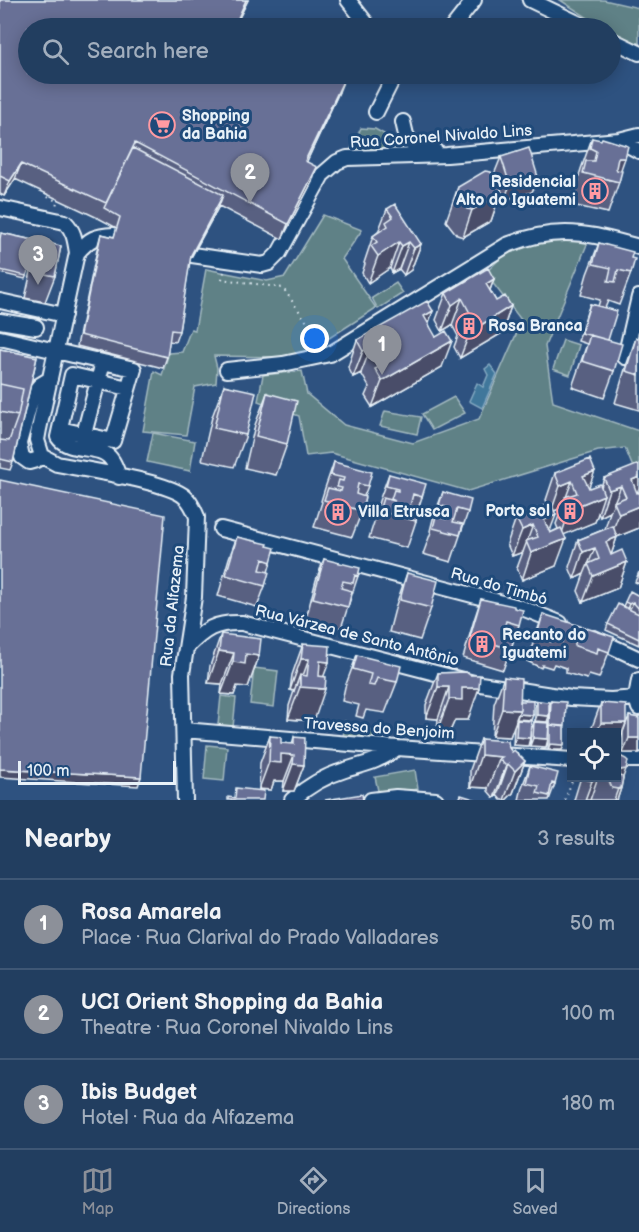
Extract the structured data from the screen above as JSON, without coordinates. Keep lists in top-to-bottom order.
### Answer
{
  "streets": {
    "street": [
      "Rua Coronel Nivaldo Lins",
      "Rua do Timbó",
      "Rua da Alfazema",
      "Rua Várzea de Santo Antônio",
      "Travessa do Benjoim"
    ]
  },
  "crossings": [
    ["Rua da Alfazema", "Rua Várzea de Santo Antônio"],
    ["Rua da Alfazema", "Travessa do Benjoim"]
  ],
  "places": {
    "supermarket": ["Shopping da Bahia"],
    "building": [
      "Residencial Alto do Iguatemi",
      "Rosa Branca",
      "Porto sol",
      "Villa Etrusca",
      "Recanto do Iguatemi"
    ]
  },
  "scale_bar": "100 m",
  "page": {
    "search": "Search here",
    "pins": ["2", "3", "1"],
    "scale": "100 m",
    "heading": ["Nearby", "3 results"],
    "list": [
      {
        "mark": "1",
        "name": "Rosa Amarela",
        "note": "Place · Rua Clarival do Prado Valladares",
        "value": "50 m"
      },
      {
        "mark": "2",
        "name": "UCI Orient Shopping da Bahia",
        "note": "Theatre · Rua Coronel Nivaldo Lins",
        "value": "100 m"
      },
      {
        "mark": "3",
        "name": "Ibis Budget",
        "note": "Hotel · Rua da Alfazema",
        "value": "180 m"
      }
    ],
    "nav": ["Map", "Directions", "Saved"]
  }
}
